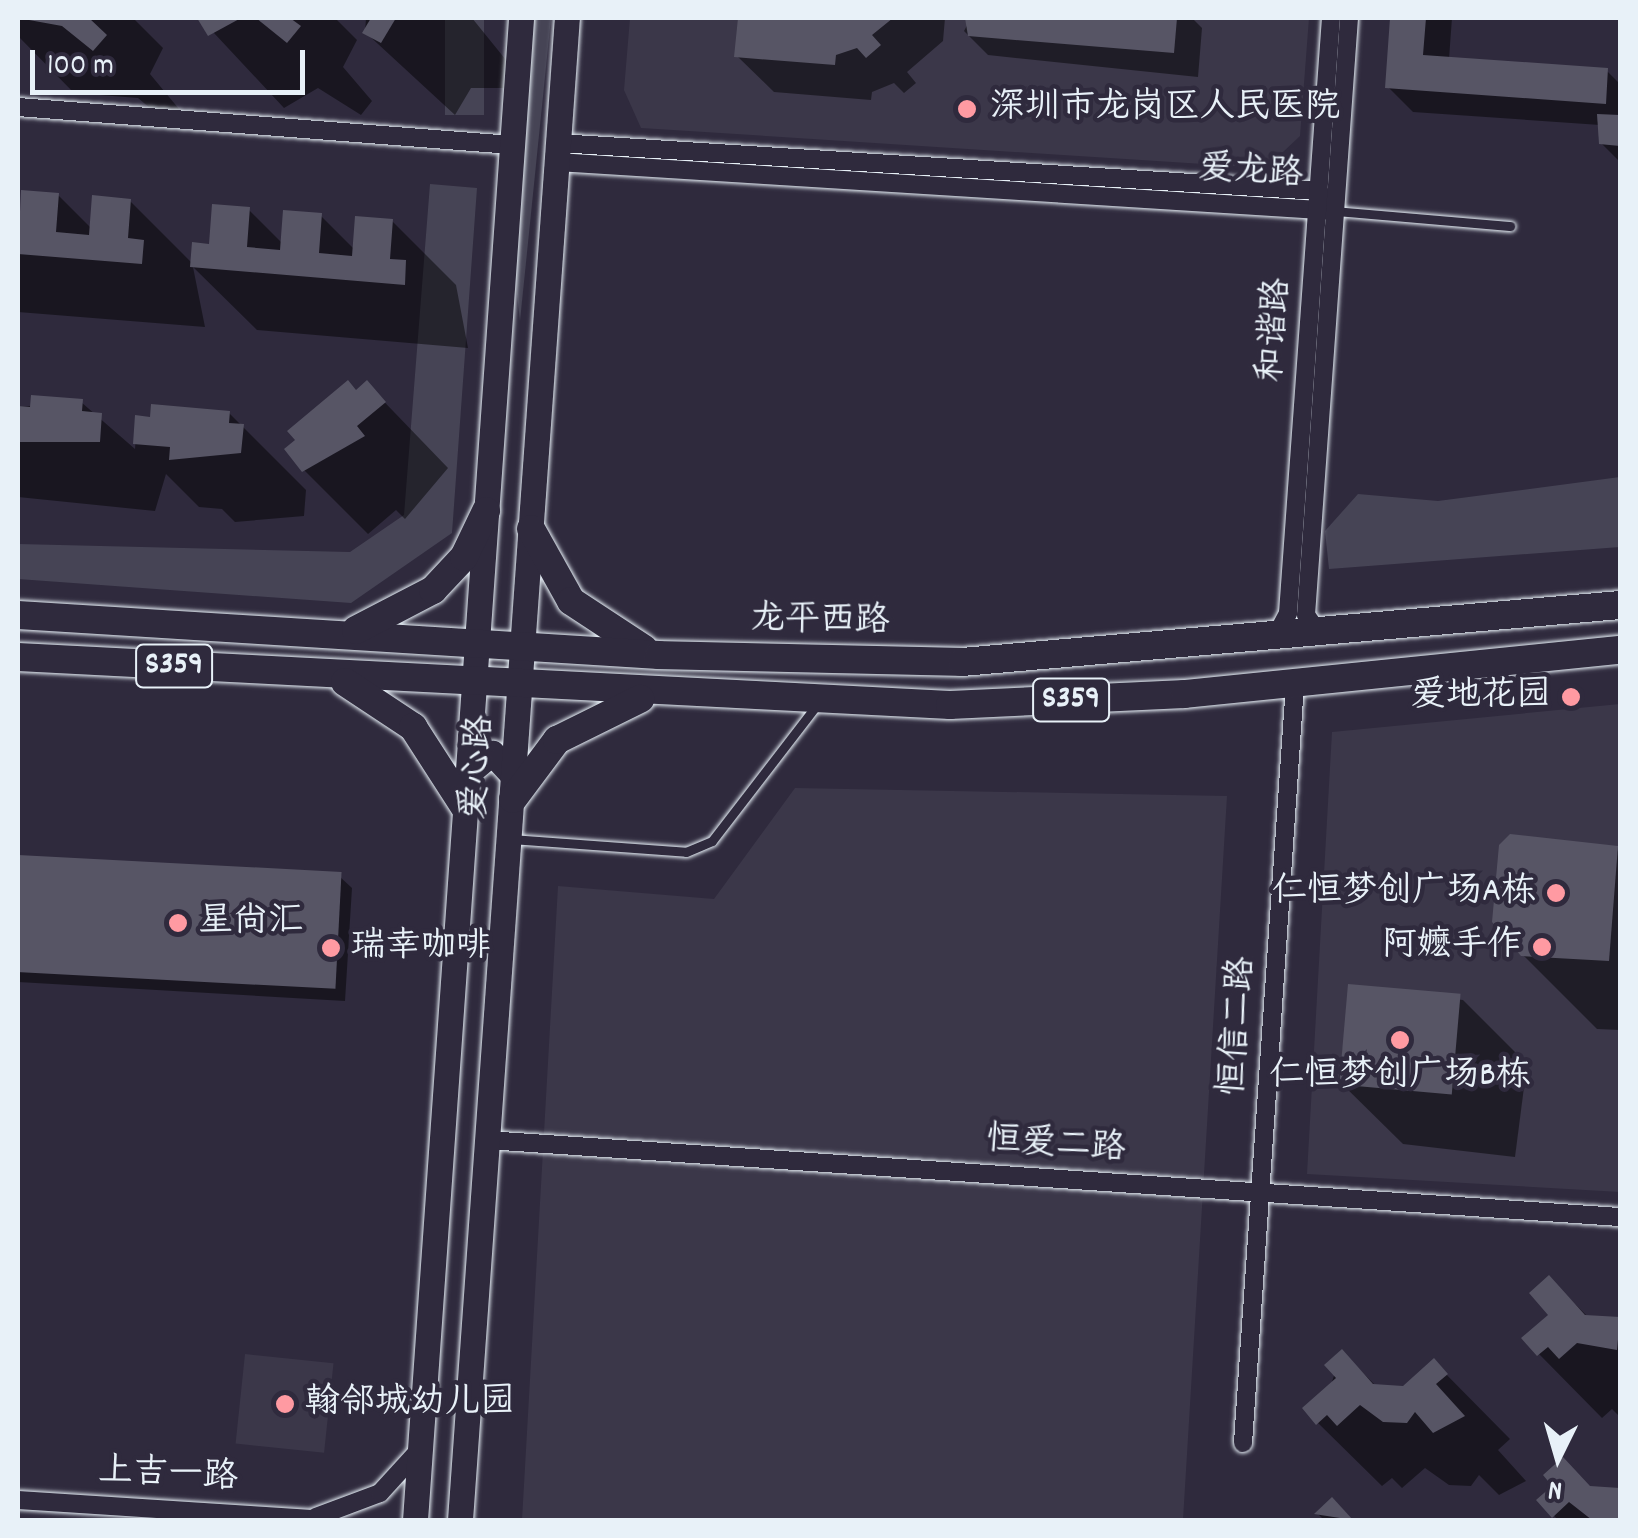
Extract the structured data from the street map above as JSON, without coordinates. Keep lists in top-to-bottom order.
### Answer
{
  "streets": {
    "main road": ["龙平西路", "S359", "爱心路"],
    "street": [
      "爱龙路",
      "和谐路",
      "恒信二路",
      "恒爱二路",
      "上吉一路"
    ]
  },
  "crossings": [
    ["爱龙路", "和谐路"],
    ["爱龙路", "爱心路"],
    ["和谐路", "龙平西路"],
    ["龙平西路", "爱心路"],
    ["S359", "爱心路"],
    ["S359", "恒信二路"],
    ["爱心路", "恒爱二路"],
    ["爱心路", "上吉一路"],
    ["恒信二路", "恒爱二路"]
  ],
  "places": [
    "深圳市龙岗区人民医院",
    "爱地花园",
    "仁恒梦创广场A栋",
    "星尚汇",
    "阿嬷手作",
    "瑞幸咖啡",
    "仁恒梦创广场B栋",
    "翰邻城幼儿园"
  ],
  "scale_bar": "100 m",
  "north": "bottom"
}
